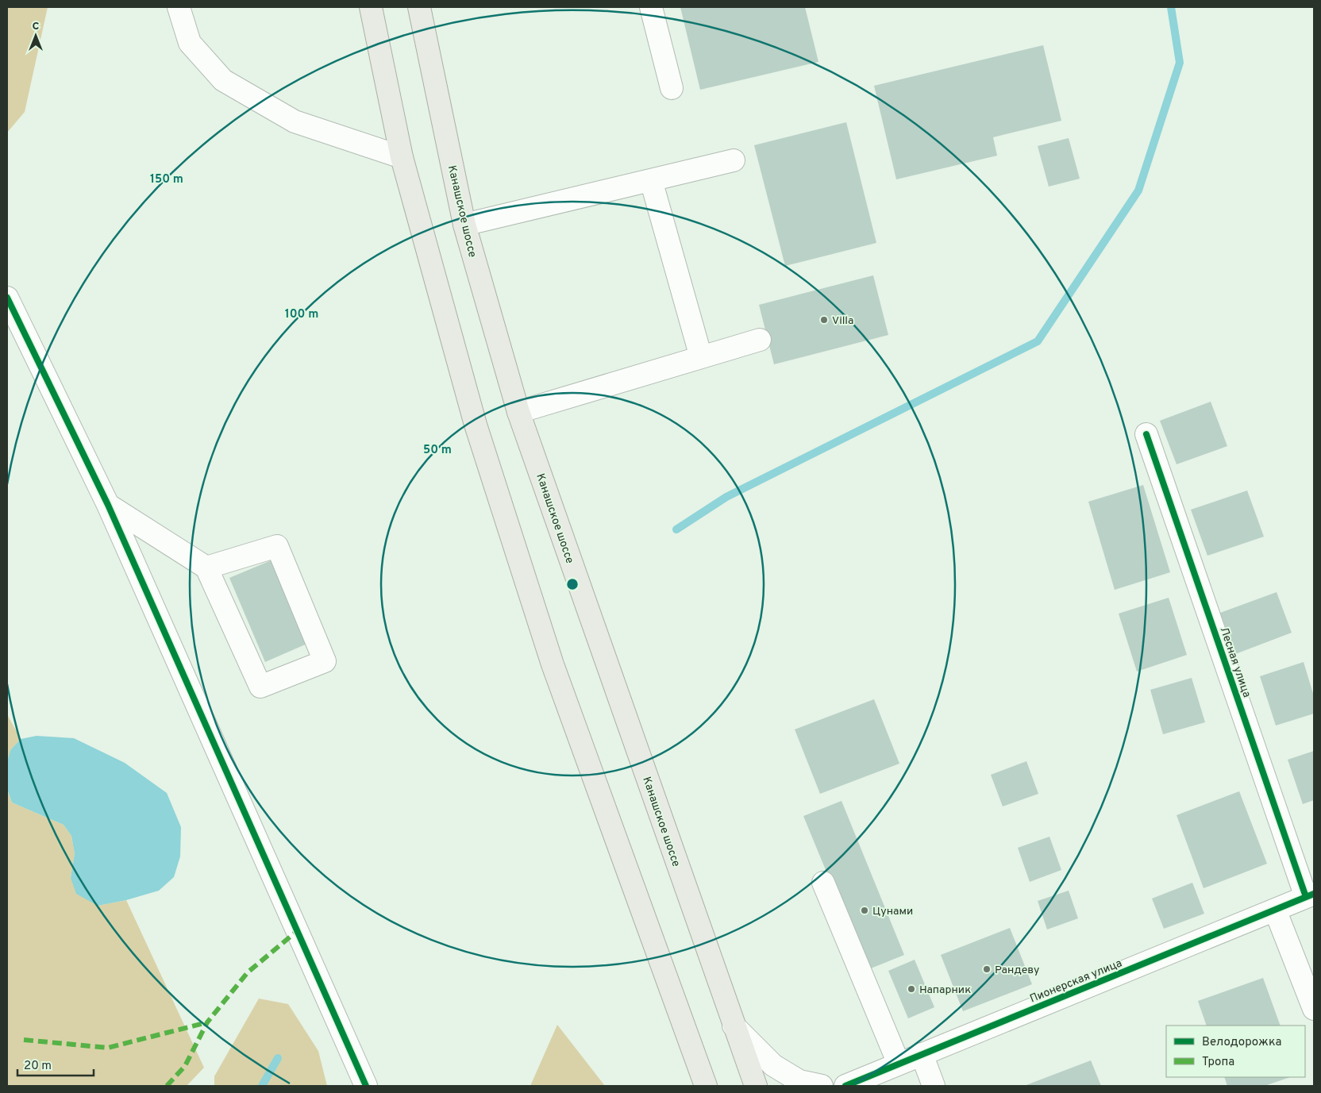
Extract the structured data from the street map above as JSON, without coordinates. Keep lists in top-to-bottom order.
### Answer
{
  "streets": {
    "main road": ["Канашское шоссе"],
    "street": ["Лесная улица", "Пионерская улица"]
  },
  "crossings": [
    ["Лесная улица", "Пионерская улица"]
  ],
  "places": [
    "Villa",
    "Цунами",
    "Рандеву",
    "Напарник"
  ],
  "legend": ["Велодорожка", "Тропа"],
  "scale_bar": "20 m",
  "north": "top",
  "rings": ["150 m", "100 m", "50 m"]
}
